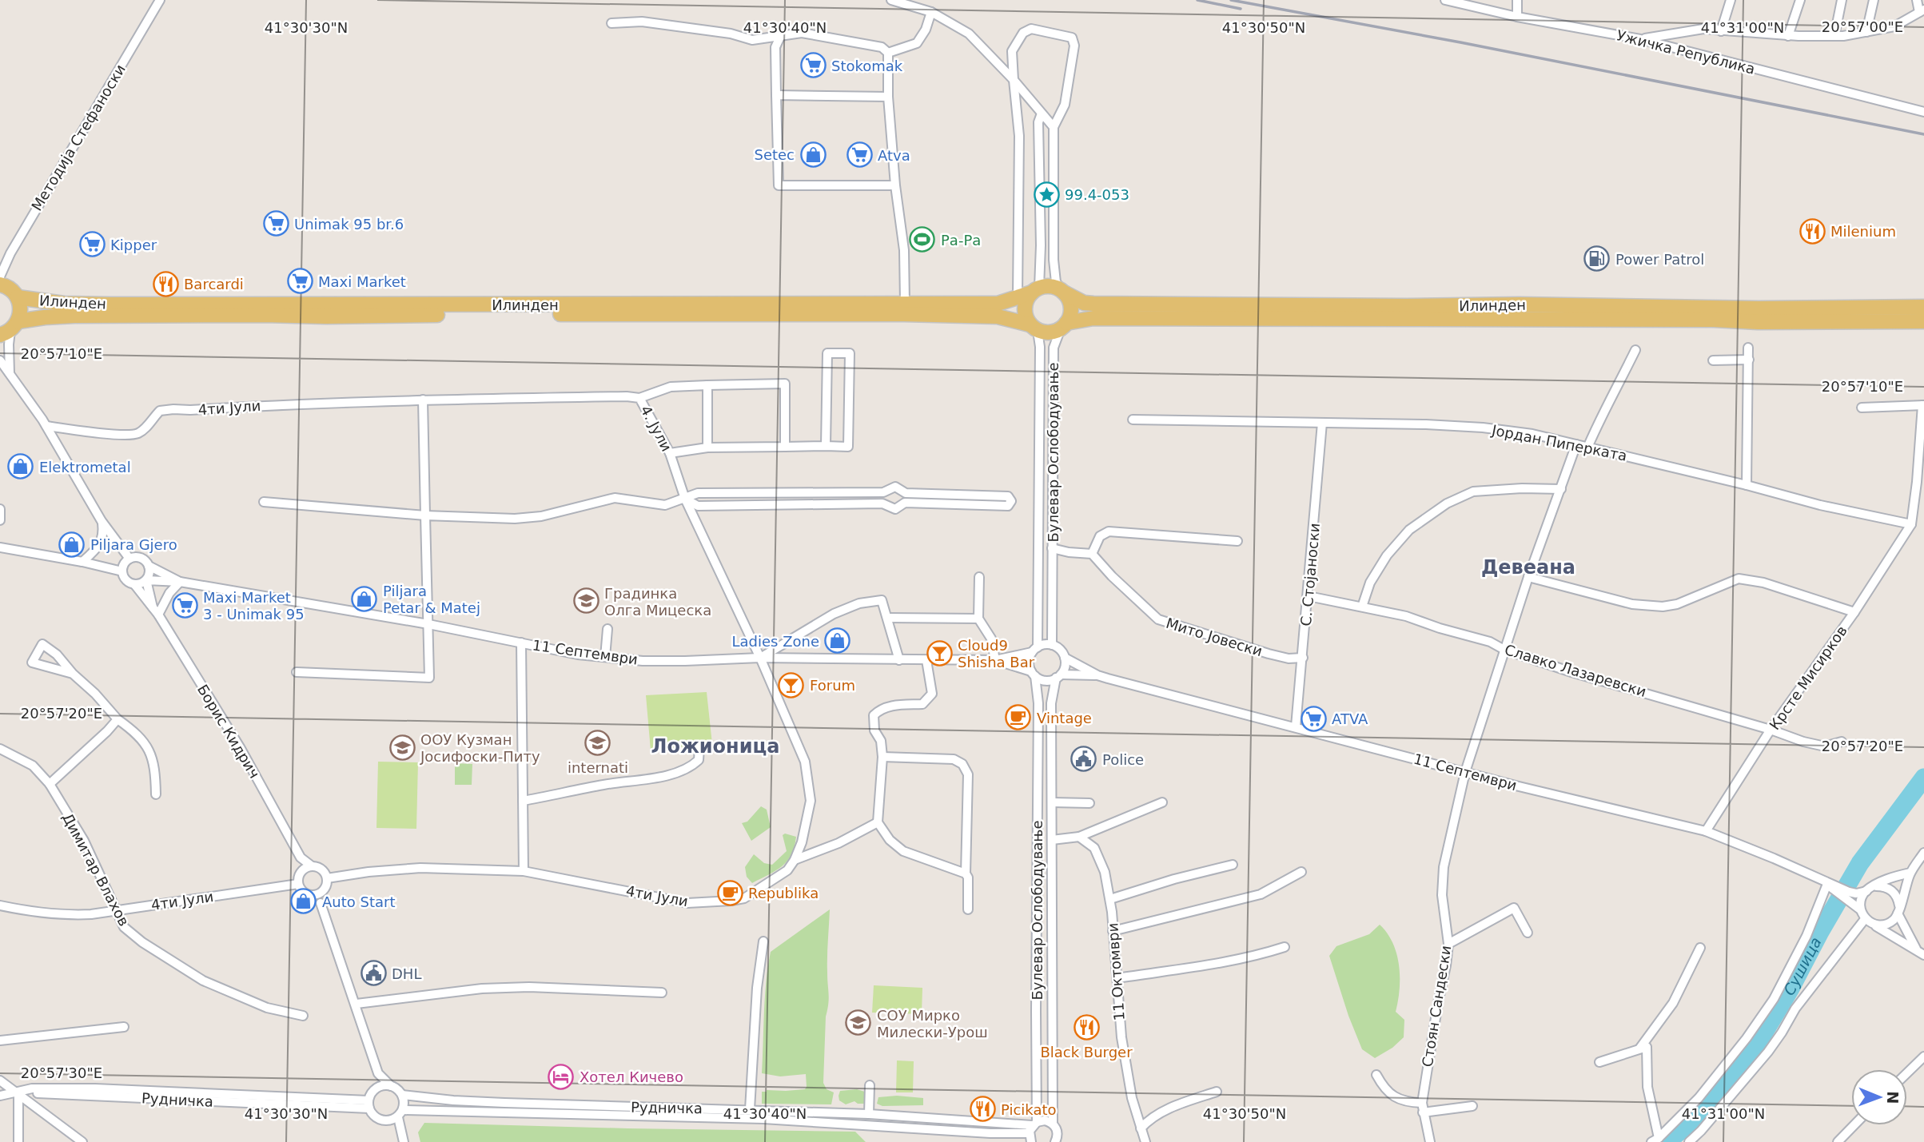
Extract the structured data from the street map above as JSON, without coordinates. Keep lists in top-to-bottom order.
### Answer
{
  "streets": {
    "main road": ["Илинден"],
    "street": [
      "Ужичка Република",
      "Методија Стефаноски",
      "4ти Јули",
      "4. Јули",
      "Јордан Пиперката",
      "Булевар Ослободување",
      "С. Стојаноски",
      "Мито Јовески",
      "11 Септември",
      "Славко Лазаревски",
      "Крсте Мисирков",
      "Борис Кидрич",
      "Димитар Влахов",
      "11 Октомври",
      "Стоян Сандески",
      "Рудничка"
    ]
  },
  "crossings": [
    ["Илинден", "Булевар Ослободување"],
    ["4ти Јули", "4. Јули"],
    ["4ти Јули", "11 Септември"],
    ["4ти Јули", "Димитар Влахов"],
    ["4. Јули", "11 Септември"],
    ["Јордан Пиперката", "С. Стојаноски"],
    ["Јордан Пиперката", "Крсте Мисирков"],
    ["Јордан Пиперката", "Стоян Сандески"],
    ["Булевар Ослободување", "11 Септември"],
    ["Булевар Ослободување", "Рудничка"],
    ["С. Стојаноски", "Мито Јовески"],
    ["С. Стојаноски", "11 Септември"],
    ["С. Стојаноски", "Славко Лазаревски"],
    ["11 Септември", "Крсте Мисирков"],
    ["11 Септември", "Стоян Сандески"],
    ["Славко Лазаревски", "Крсте Мисирков"],
    ["Славко Лазаревски", "Стоян Сандески"]
  ],
  "districts": ["Девеана", "Ложионица"],
  "water": ["Сушица"],
  "places": {
    "supermarket": [
      "Stokomak",
      "Atva",
      "Unimak 95 br.6",
      "Kipper",
      "Maxi Market",
      "Maxi Market 3 - Unimak 95",
      "ATVA"
    ],
    "shop": [
      "Setec",
      "Elektrometal",
      "Piljara Gjero",
      "Piljara Petar & Matej",
      "Ladies Zone",
      "Auto Start"
    ],
    "place": ["99.4-053"],
    "restaurant": [
      "Milenium",
      "Barcardi",
      "Black Burger",
      "Picikato"
    ],
    "sports": ["Ра-Ра"],
    "fuel station": ["Power Patrol"],
    "school or university": [
      "Градинка Олга Мицеска",
      "internati",
      "ООУ Кузман Јосифоски-Питу",
      "СОУ Мирко Милески-Урош"
    ],
    "bar": ["Cloud9 Shisha Bar", "Forum"],
    "cafe": ["Vintage", "Republika"],
    "public building": ["Police", "DHL"],
    "hotel": ["Хотел Кичево"]
  },
  "north": "right",
  "coordinates": [
    "20°57'00\"E",
    "41°30'30\"N",
    "41°30'40\"N",
    "41°30'50\"N",
    "41°31'00\"N",
    "20°57'10\"E",
    "20°57'20\"E",
    "20°57'30\"E"
  ]
}
